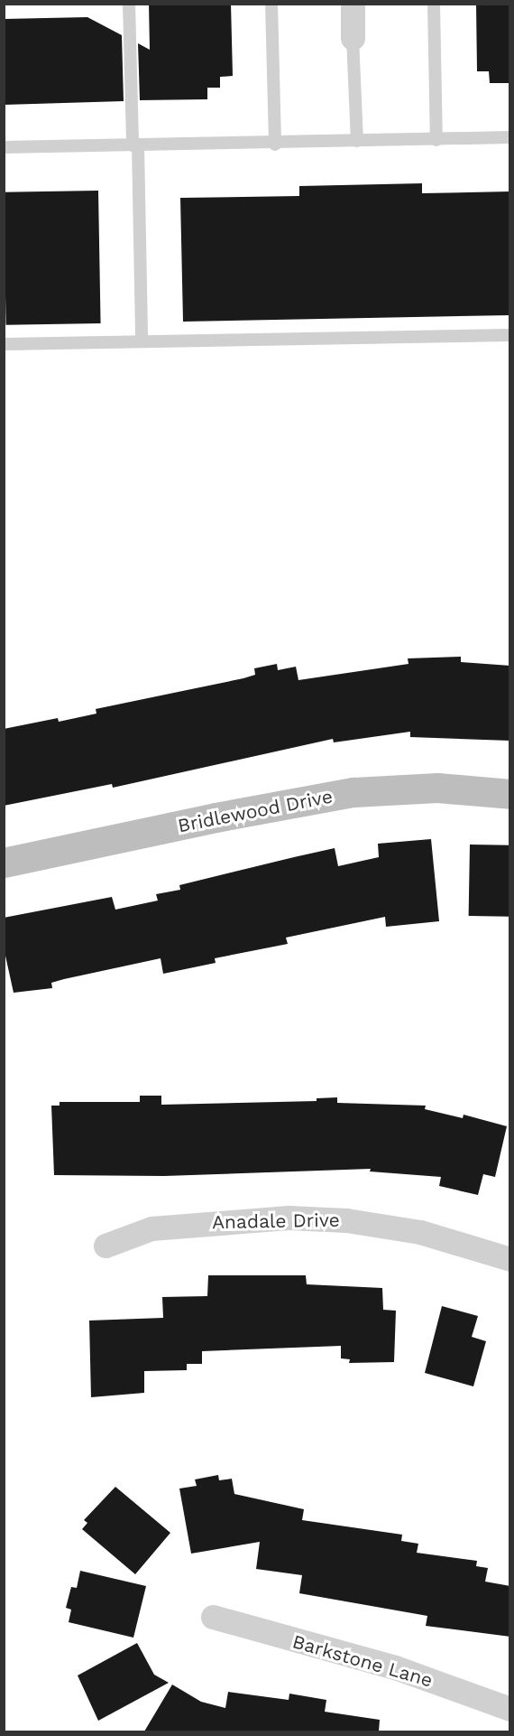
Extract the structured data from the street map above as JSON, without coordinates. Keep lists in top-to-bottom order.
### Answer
{
  "streets": {
    "street": ["Bridlewood Drive", "Anadale Drive", "Barkstone Lane"]
  }
}
